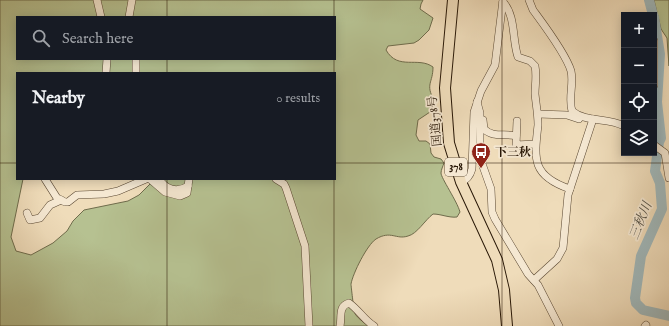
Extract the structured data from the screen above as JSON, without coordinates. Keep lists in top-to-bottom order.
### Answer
{
  "streets": {
    "highway": ["国道378号", "378"]
  },
  "water": ["三秋川"],
  "places": {
    "bus stop": ["下三秋"]
  },
  "page": {
    "map_buttons": ["+", "−"],
    "search": "Search here",
    "heading": ["Nearby", "0 results"]
  }
}
